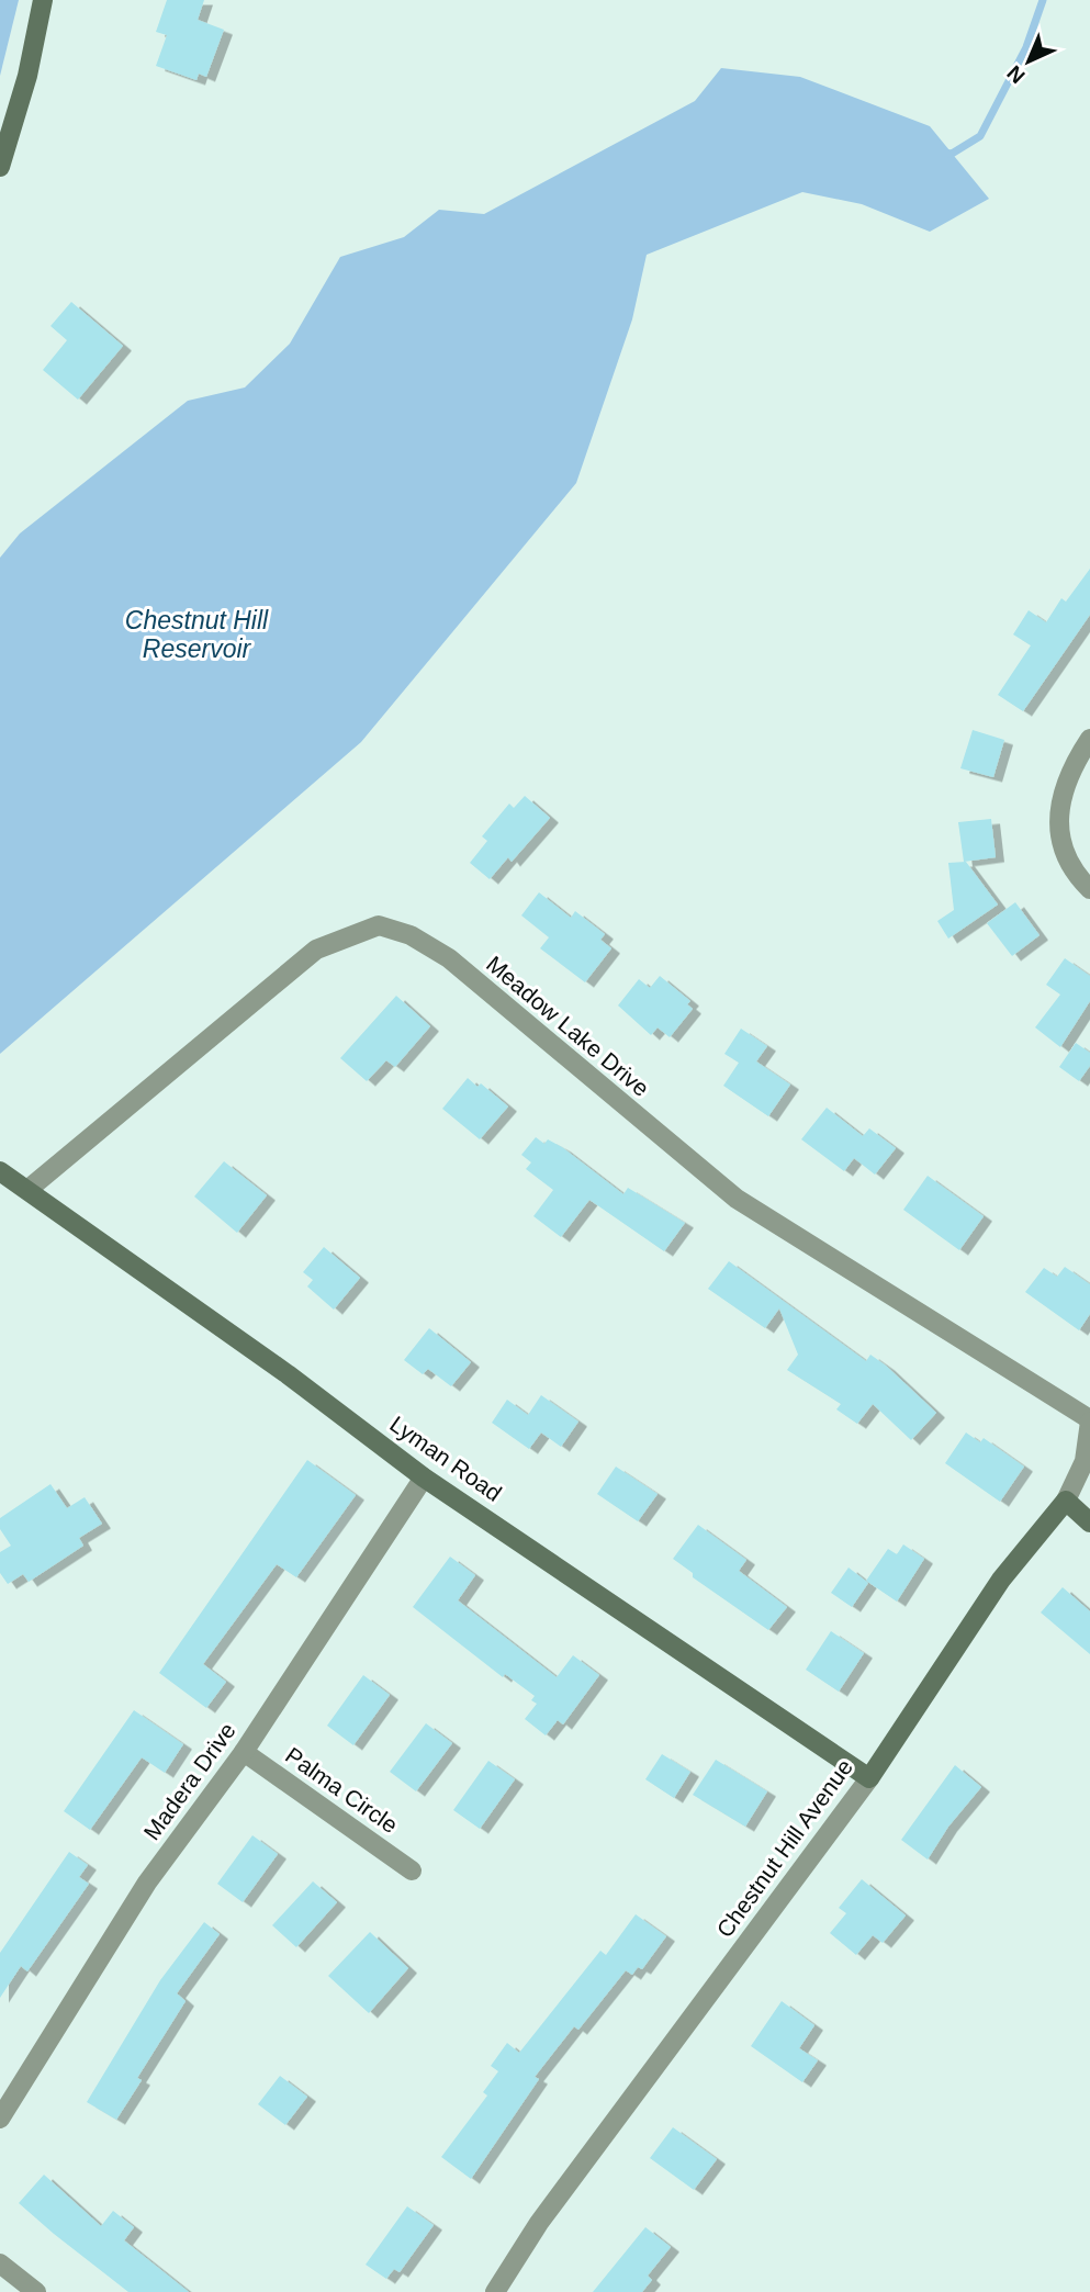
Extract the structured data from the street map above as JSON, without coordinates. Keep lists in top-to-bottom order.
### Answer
{
  "streets": {
    "street": [
      "Meadow Lake Drive",
      "Lyman Road",
      "Madera Drive",
      "Palma Circle",
      "Chestnut Hill Avenue"
    ]
  },
  "crossings": [
    ["Meadow Lake Drive", "Lyman Road"],
    ["Meadow Lake Drive", "Chestnut Hill Avenue"],
    ["Lyman Road", "Madera Drive"],
    ["Lyman Road", "Chestnut Hill Avenue"],
    ["Madera Drive", "Palma Circle"]
  ],
  "water": ["Chestnut Hill Reservoir"],
  "north": "bottom left"
}
